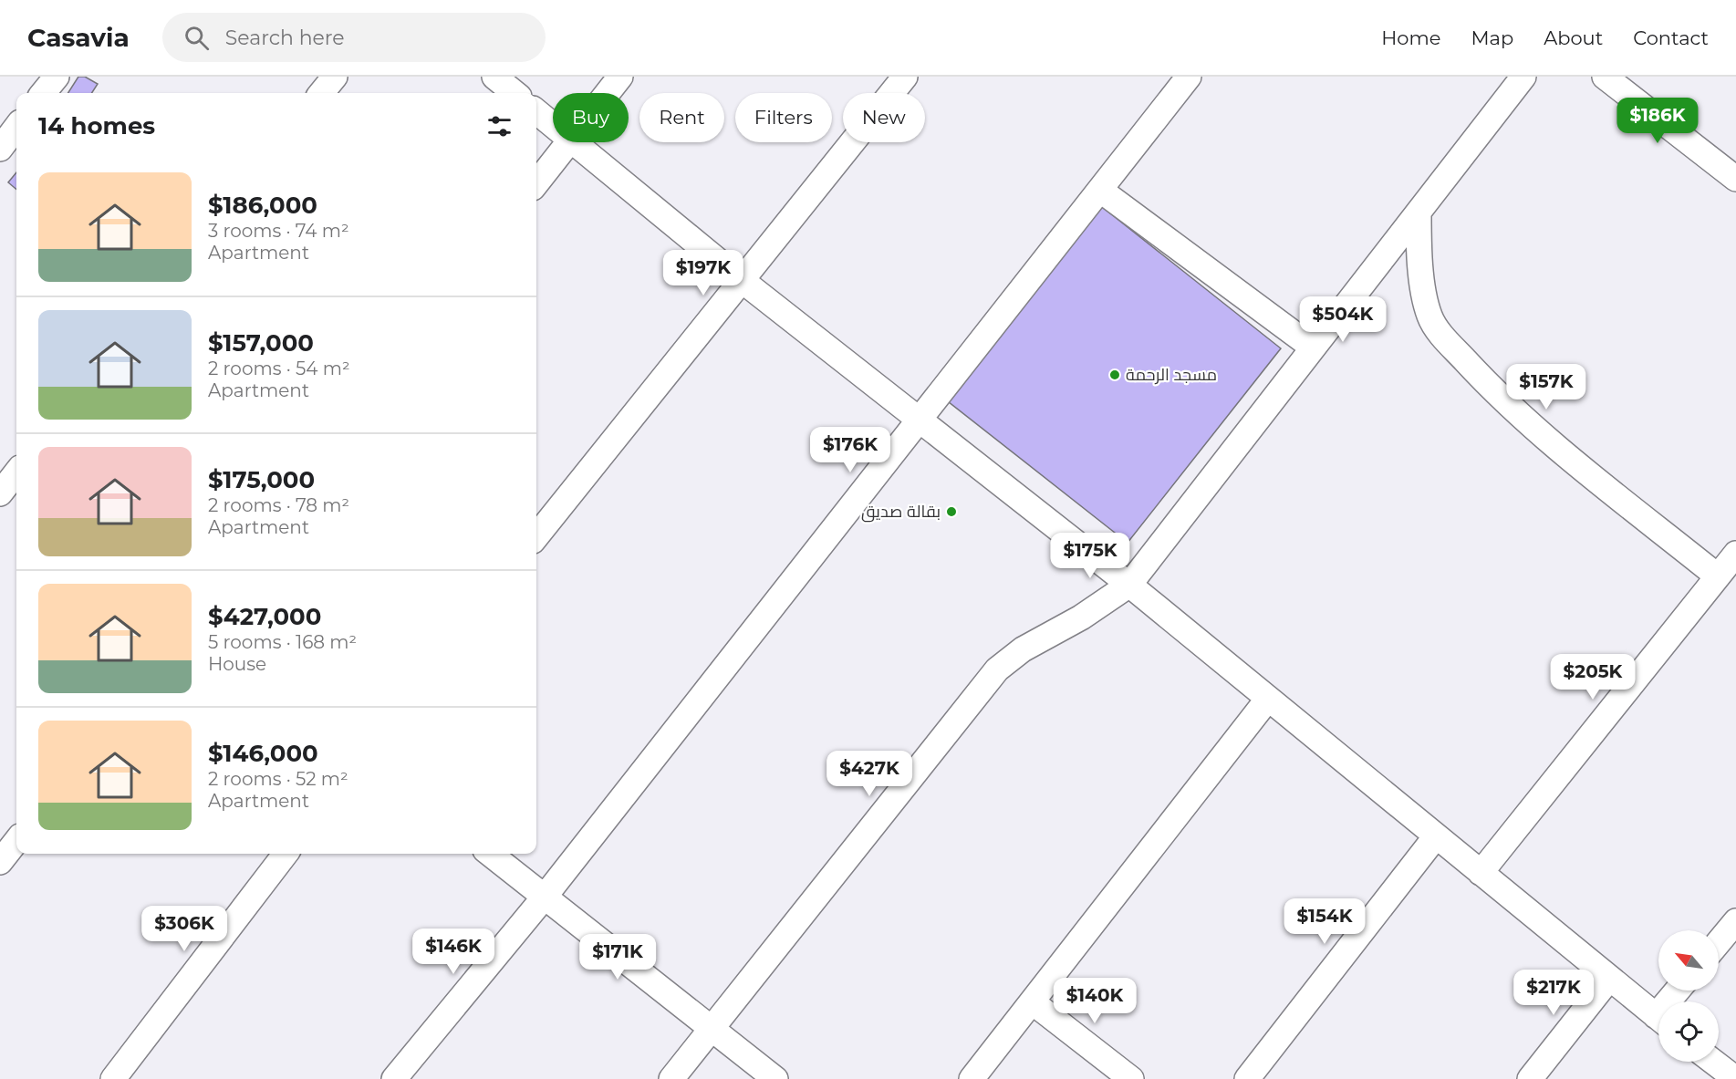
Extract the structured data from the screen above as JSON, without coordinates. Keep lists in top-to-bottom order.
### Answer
{
  "places": ["مسجد الرحمة", "بقالة صديق"],
  "north": "top left",
  "page": {
    "header": "Casavia",
    "search": "Search here",
    "nav": [
      "Home",
      "Map",
      "About",
      "Contact"
    ],
    "chip": [
      "Buy",
      "Rent",
      "Filters",
      "New"
    ],
    "heading": "14 homes",
    "price": [
      "$186K",
      "$197K",
      "$504K",
      "$157K",
      "$176K",
      "$175K",
      "$205K",
      "$427K",
      "$154K",
      "$306K",
      "$146K",
      "$171K",
      "$217K",
      "$140K"
    ],
    "list": [
      {
        "name": "$186,000",
        "note": "3 rooms · 74 m² · Apartment"
      },
      {
        "name": "$157,000",
        "note": "2 rooms · 54 m² · Apartment"
      },
      {
        "name": "$175,000",
        "note": "2 rooms · 78 m² · Apartment"
      },
      {
        "name": "$427,000",
        "note": "5 rooms · 168 m² · House"
      },
      {
        "name": "$146,000",
        "note": "2 rooms · 52 m² · Apartment"
      }
    ]
  }
}
